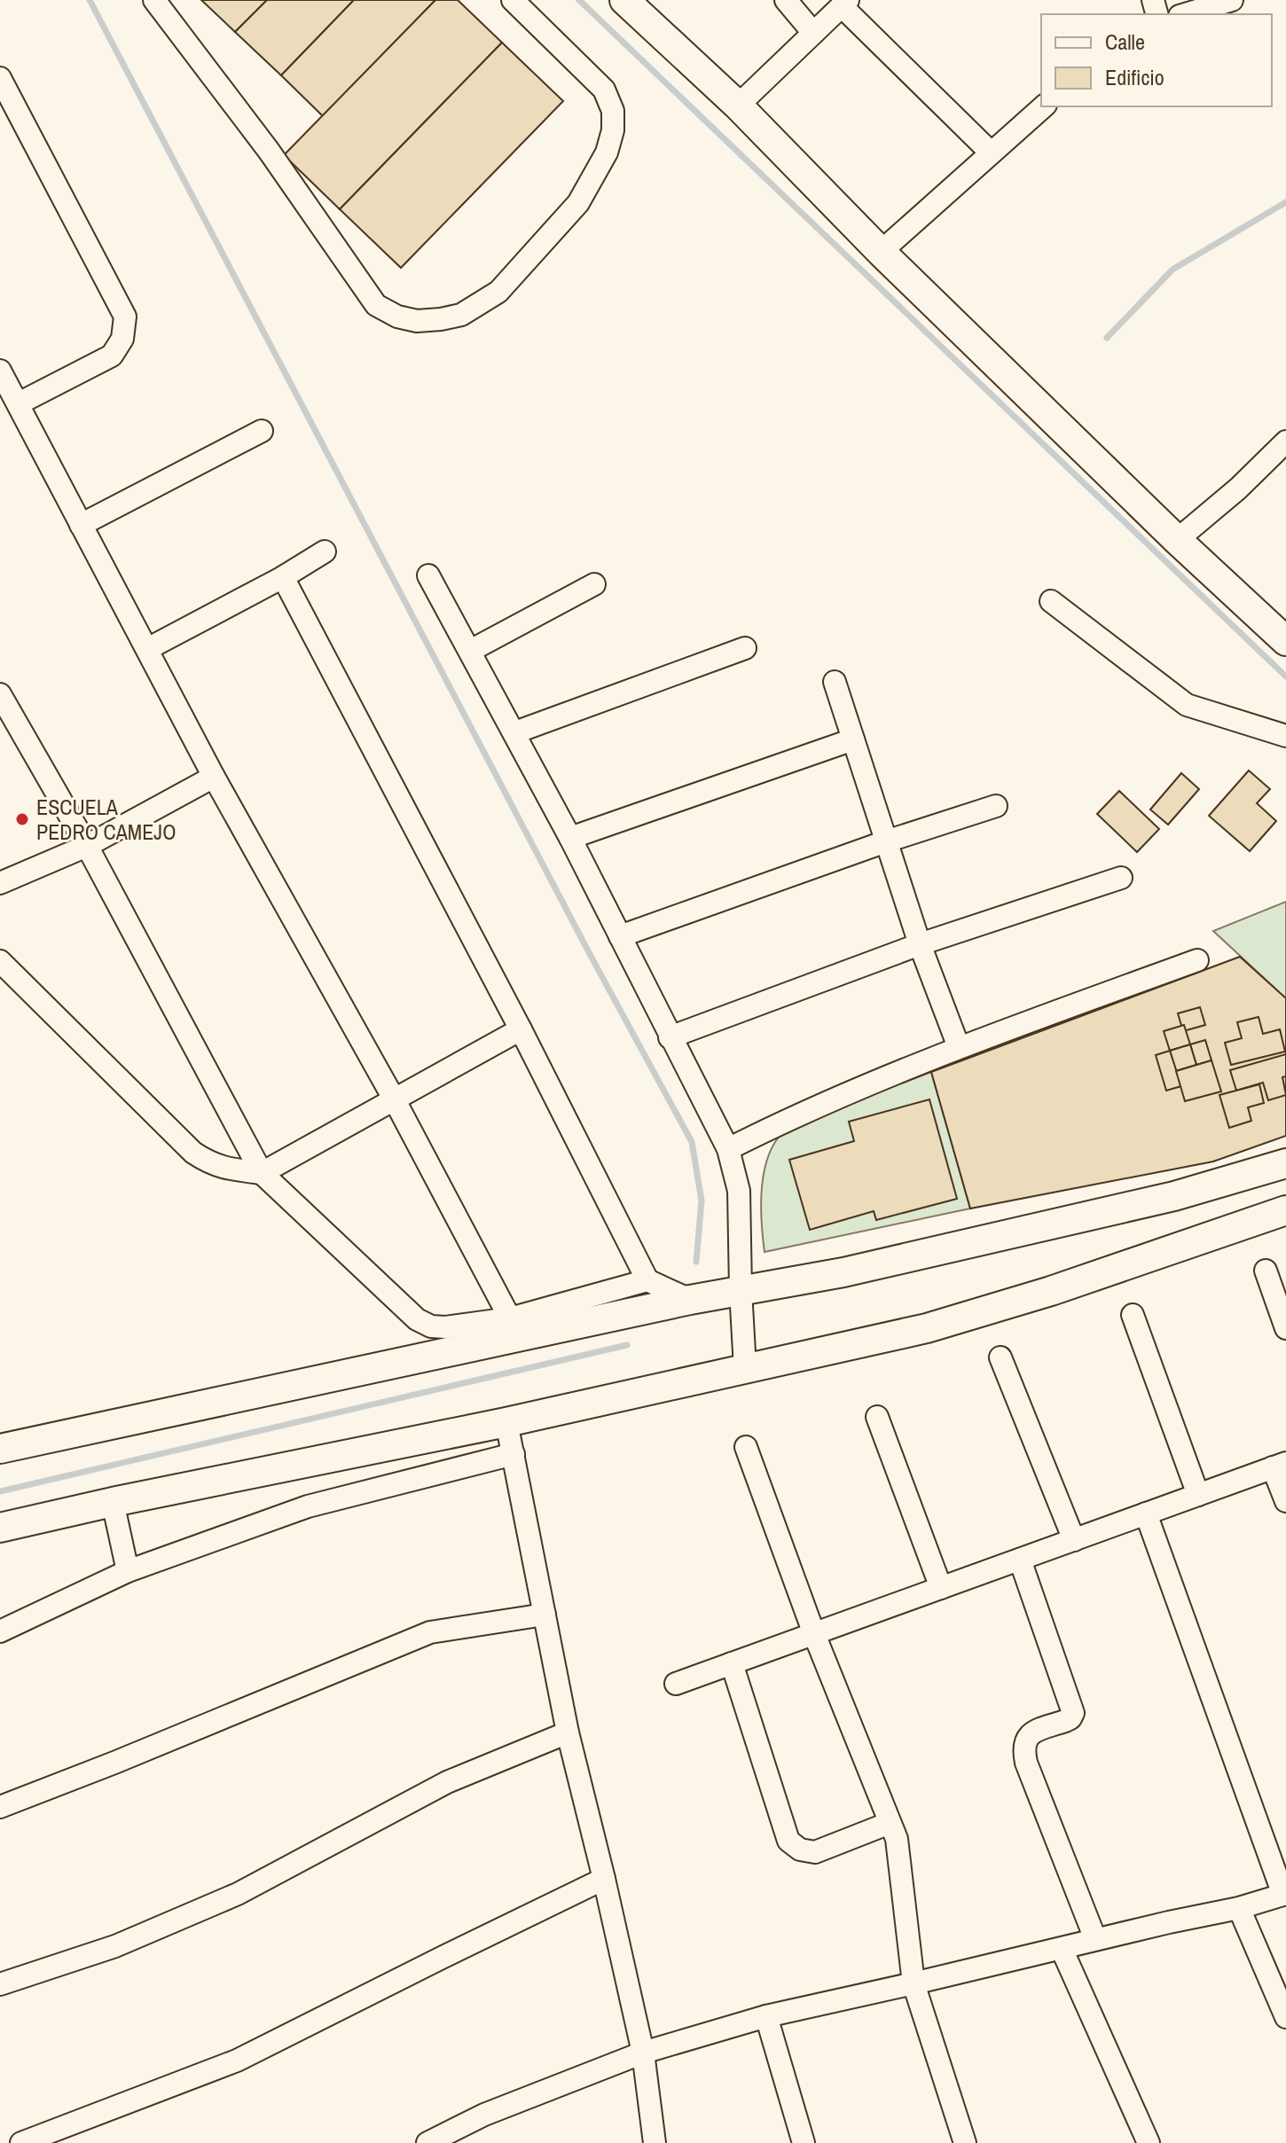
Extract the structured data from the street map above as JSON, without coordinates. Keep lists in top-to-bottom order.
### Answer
{
  "places": ["ESCUELA PEDRO CAMEJO"],
  "legend": ["Calle", "Edificio"]
}
